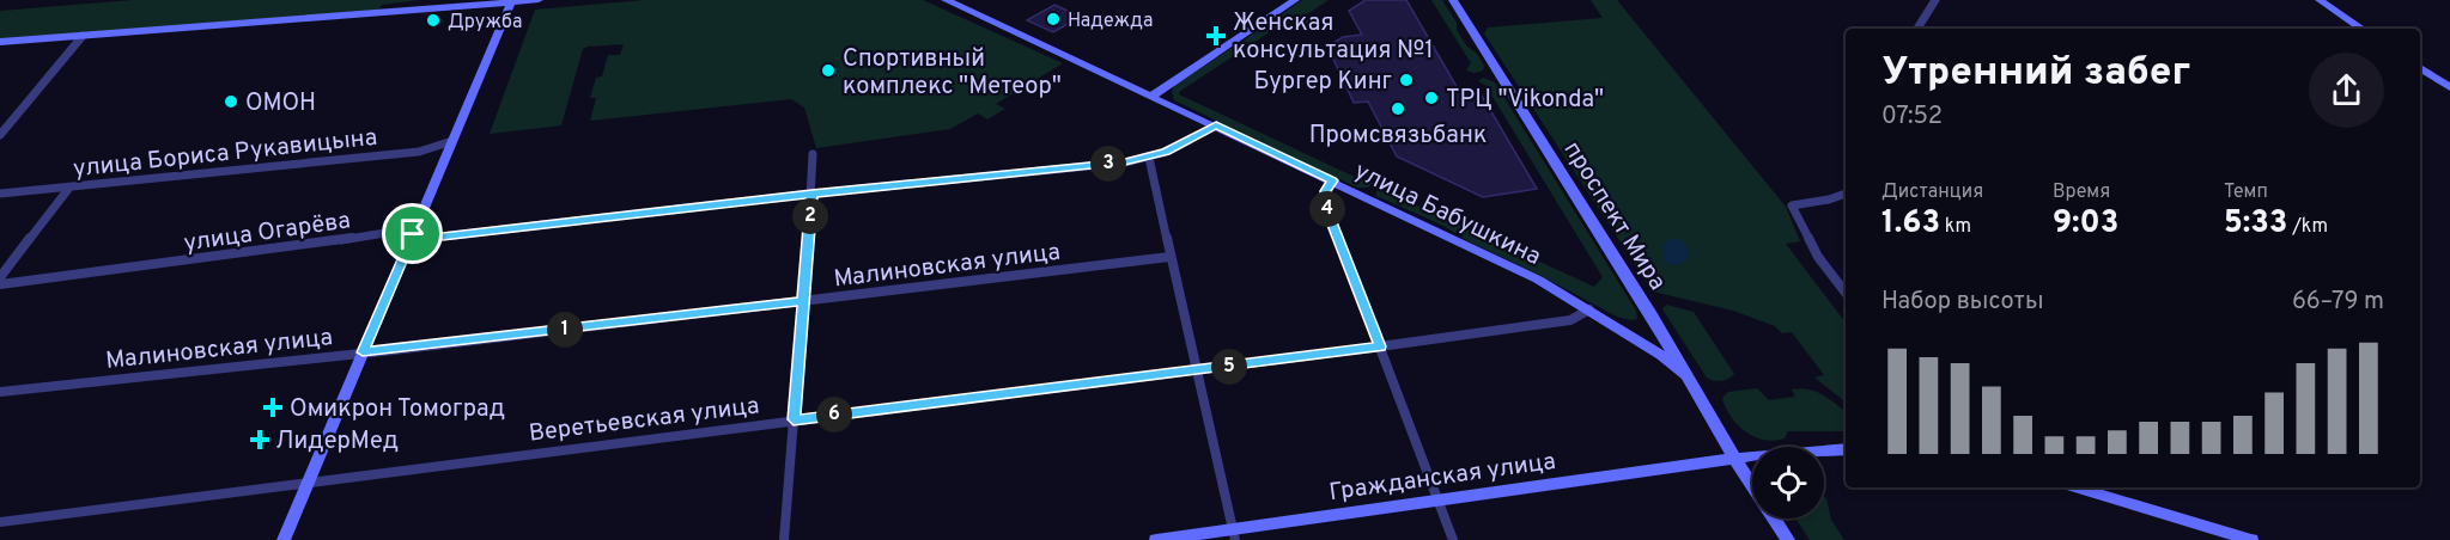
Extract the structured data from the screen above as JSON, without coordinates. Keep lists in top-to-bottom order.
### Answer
{
  "streets": {
    "main road": ["улица Бабушкина", "проспект Мира", "Гражданская улица"],
    "street": [
      "улица Бориса Рукавицына",
      "улица Огарёва",
      "Малиновская улица",
      "Веретьевская улица"
    ]
  },
  "crossings": [
    ["улица Бабушкина", "проспект Мира"],
    ["улица Бабушкина", "улица Огарёва"],
    ["улица Бабушкина", "Веретьевская улица"],
    ["проспект Мира", "Гражданская улица"]
  ],
  "places": {
    "other": [
      "Надежда",
      "Дружба",
      "Спортивный комплекс \"Метеор\"",
      "Бургер Кинг",
      "ТРЦ \"Vikonda\"",
      "ОМОН",
      "Промсвязьбанк"
    ],
    "health": ["Женская консультация №1", "Омикрон Томоград", "ЛидерМед"]
  },
  "page": {
    "heading": ["Утренний забег", "07:52"],
    "pins": [
      "3",
      "4",
      "2",
      "1",
      "5",
      "6"
    ],
    "stats": [
      ["Дистанция", "1.63 km"],
      ["Время", "9:03"],
      ["Темп", "5:33 /km"]
    ],
    "chart": ["Набор высоты", "66–79 m"]
  }
}
